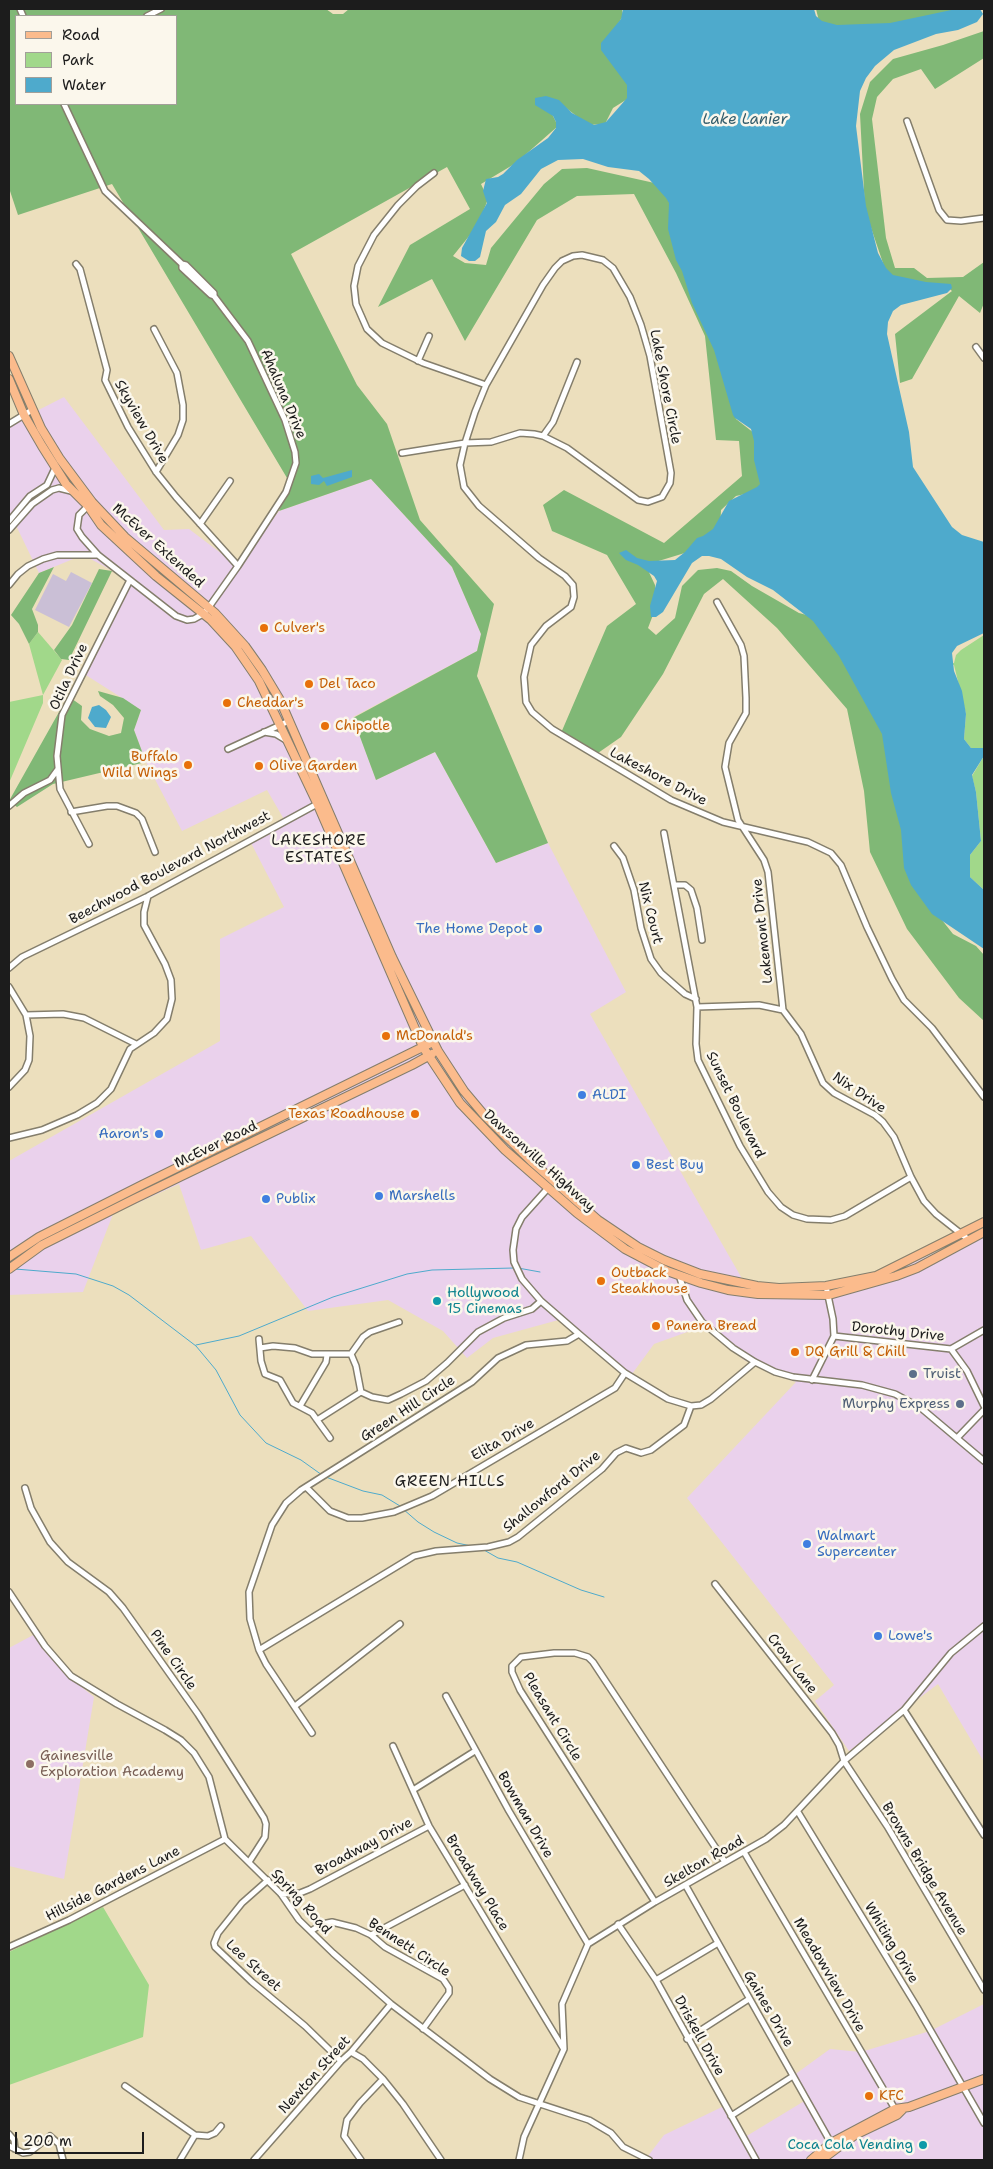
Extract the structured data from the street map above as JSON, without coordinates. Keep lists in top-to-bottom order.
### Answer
{
  "streets": {
    "main road": ["McEver Extended", "McEver Road", "Dawsonville Highway"],
    "street": [
      "Lake Shore Circle",
      "Ahaluna Drive",
      "Skyview Drive",
      "Otila Drive",
      "Lakeshore Drive",
      "Beechwood Boulevard Northwest",
      "Nix Court",
      "Lakemont Drive",
      "Nix Drive",
      "Sunset Boulevard",
      "Dorothy Drive",
      "Green Hill Circle",
      "Elita Drive",
      "Shallowford Drive",
      "Pine Circle",
      "Crow Lane",
      "Pleasant Circle",
      "Bowman Drive",
      "Broadway Drive",
      "Skelton Road",
      "Browns Bridge Avenue",
      "Broadway Place",
      "Hillside Gardens Lane",
      "Spring Road",
      "Whiting Drive",
      "Bennett Circle",
      "Lee Street",
      "Meadowview Drive",
      "Gaines Drive",
      "Driskell Drive",
      "Newton Street"
    ]
  },
  "crossings": [
    ["Lake Shore Circle", "Lakeshore Drive"],
    ["Ahaluna Drive", "Skyview Drive"],
    ["Ahaluna Drive", "McEver Extended"],
    ["Ahaluna Drive", "Dawsonville Highway"],
    ["McEver Extended", "Dawsonville Highway"],
    ["Lakeshore Drive", "Lakemont Drive"],
    ["Beechwood Boulevard Northwest", "Dawsonville Highway"],
    ["Nix Court", "Sunset Boulevard"],
    ["Lakemont Drive", "Nix Drive"],
    ["Nix Drive", "Sunset Boulevard"],
    ["Nix Drive", "Dawsonville Highway"],
    ["McEver Road", "Dawsonville Highway"],
    ["Green Hill Circle", "Elita Drive"],
    ["Green Hill Circle", "Shallowford Drive"],
    ["Pine Circle", "Spring Road"],
    ["Crow Lane", "Skelton Road"],
    ["Crow Lane", "Browns Bridge Avenue"],
    ["Pleasant Circle", "Skelton Road"],
    ["Bowman Drive", "Skelton Road"],
    ["Broadway Drive", "Broadway Place"],
    ["Broadway Drive", "Spring Road"],
    ["Skelton Road", "Browns Bridge Avenue"],
    ["Skelton Road", "Whiting Drive"],
    ["Skelton Road", "Meadowview Drive"],
    ["Skelton Road", "Gaines Drive"],
    ["Skelton Road", "Driskell Drive"],
    ["Hillside Gardens Lane", "Spring Road"],
    ["Spring Road", "Bennett Circle"],
    ["Spring Road", "Lee Street"],
    ["Spring Road", "Newton Street"],
    ["Lee Street", "Newton Street"]
  ],
  "districts": ["LAKESHORE ESTATES", "GREEN HILLS"],
  "water": ["Lake Lanier"],
  "places": [
    "Culver's",
    "Del Taco",
    "Cheddar's",
    "Chipotle",
    "Buffalo Wild Wings",
    "Olive Garden",
    "The Home Depot",
    "McDonald's",
    "ALDI",
    "Texas Roadhouse",
    "Aaron's",
    "Best Buy",
    "Marshells",
    "Publix",
    "Outback Steakhouse",
    "Hollywood 15 Cinemas",
    "Panera Bread",
    "DQ Grill & Chill",
    "Truist",
    "Murphy Express",
    "Walmart Supercenter",
    "Lowe's",
    "Gainesville Exploration Academy",
    "KFC",
    "Coca Cola Vending"
  ],
  "legend": ["Road", "Park", "Water"],
  "scale_bar": "200 m"
}
